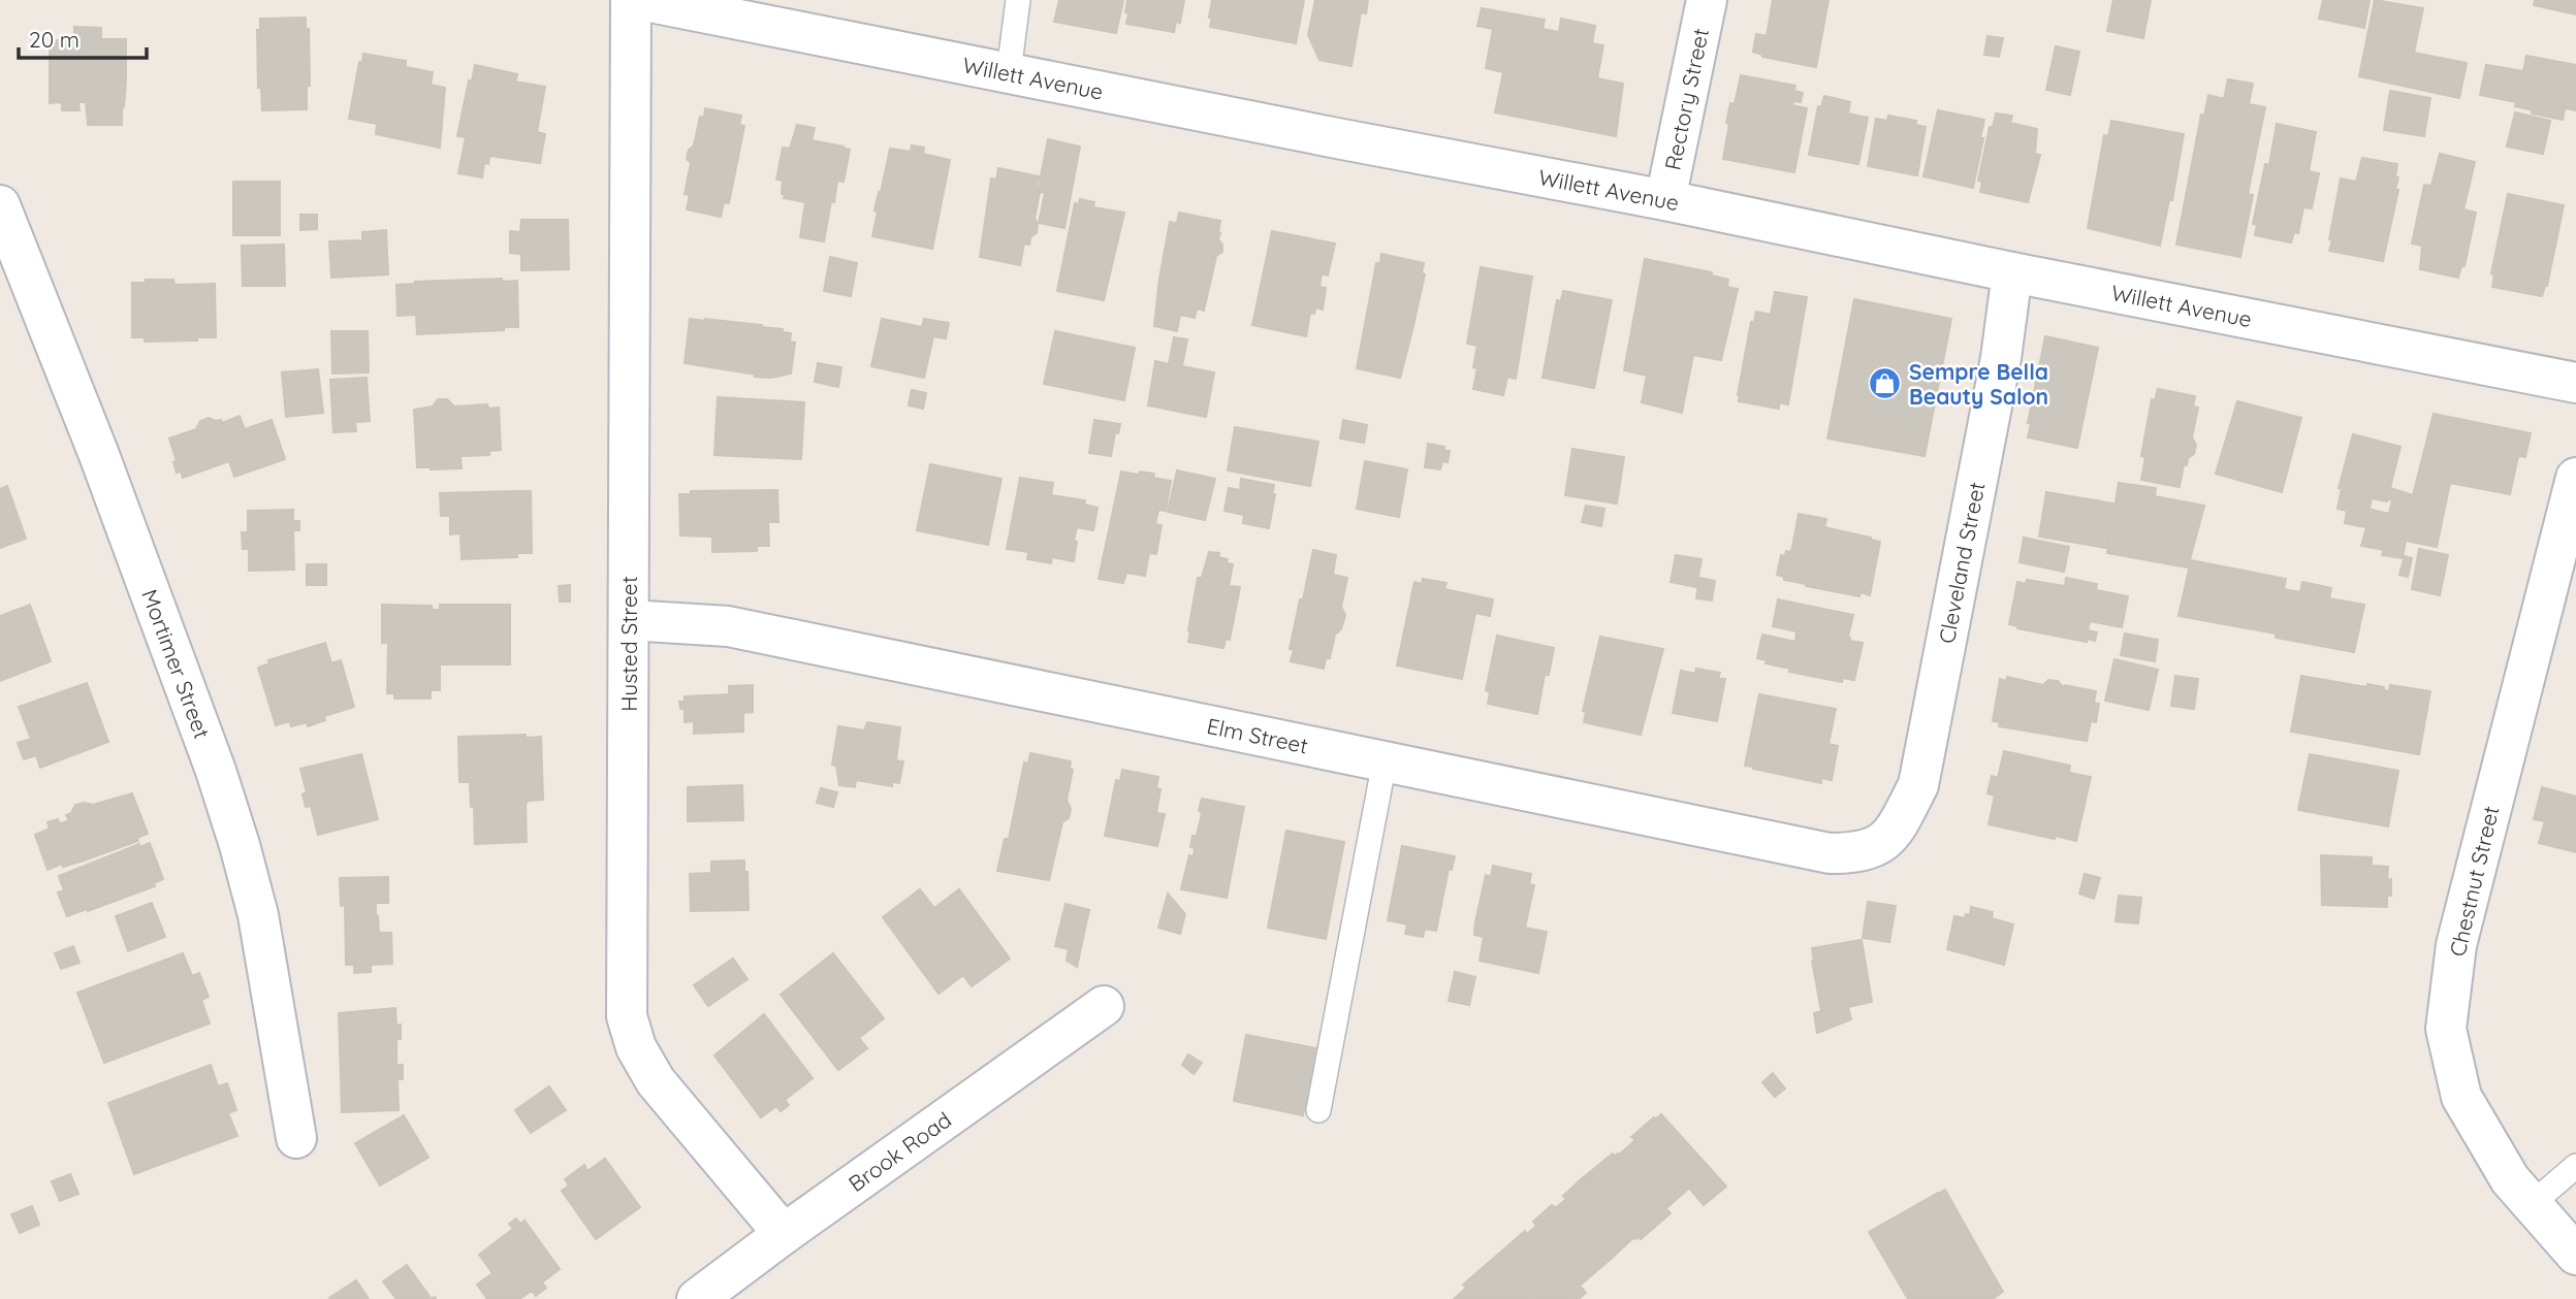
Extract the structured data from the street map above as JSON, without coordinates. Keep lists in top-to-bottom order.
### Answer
{
  "streets": {
    "street": [
      "Willett Avenue",
      "Rectory Street",
      "Cleveland Street",
      "Husted Street",
      "Mortimer Street",
      "Elm Street",
      "Chestnut Street",
      "Brook Road"
    ]
  },
  "crossings": [
    ["Willett Avenue", "Rectory Street"],
    ["Willett Avenue", "Cleveland Street"],
    ["Cleveland Street", "Elm Street"],
    ["Husted Street", "Elm Street"],
    ["Husted Street", "Brook Road"]
  ],
  "places": {
    "shop": ["Sempre Bella Beauty Salon"]
  },
  "scale_bar": "20 m"
}
